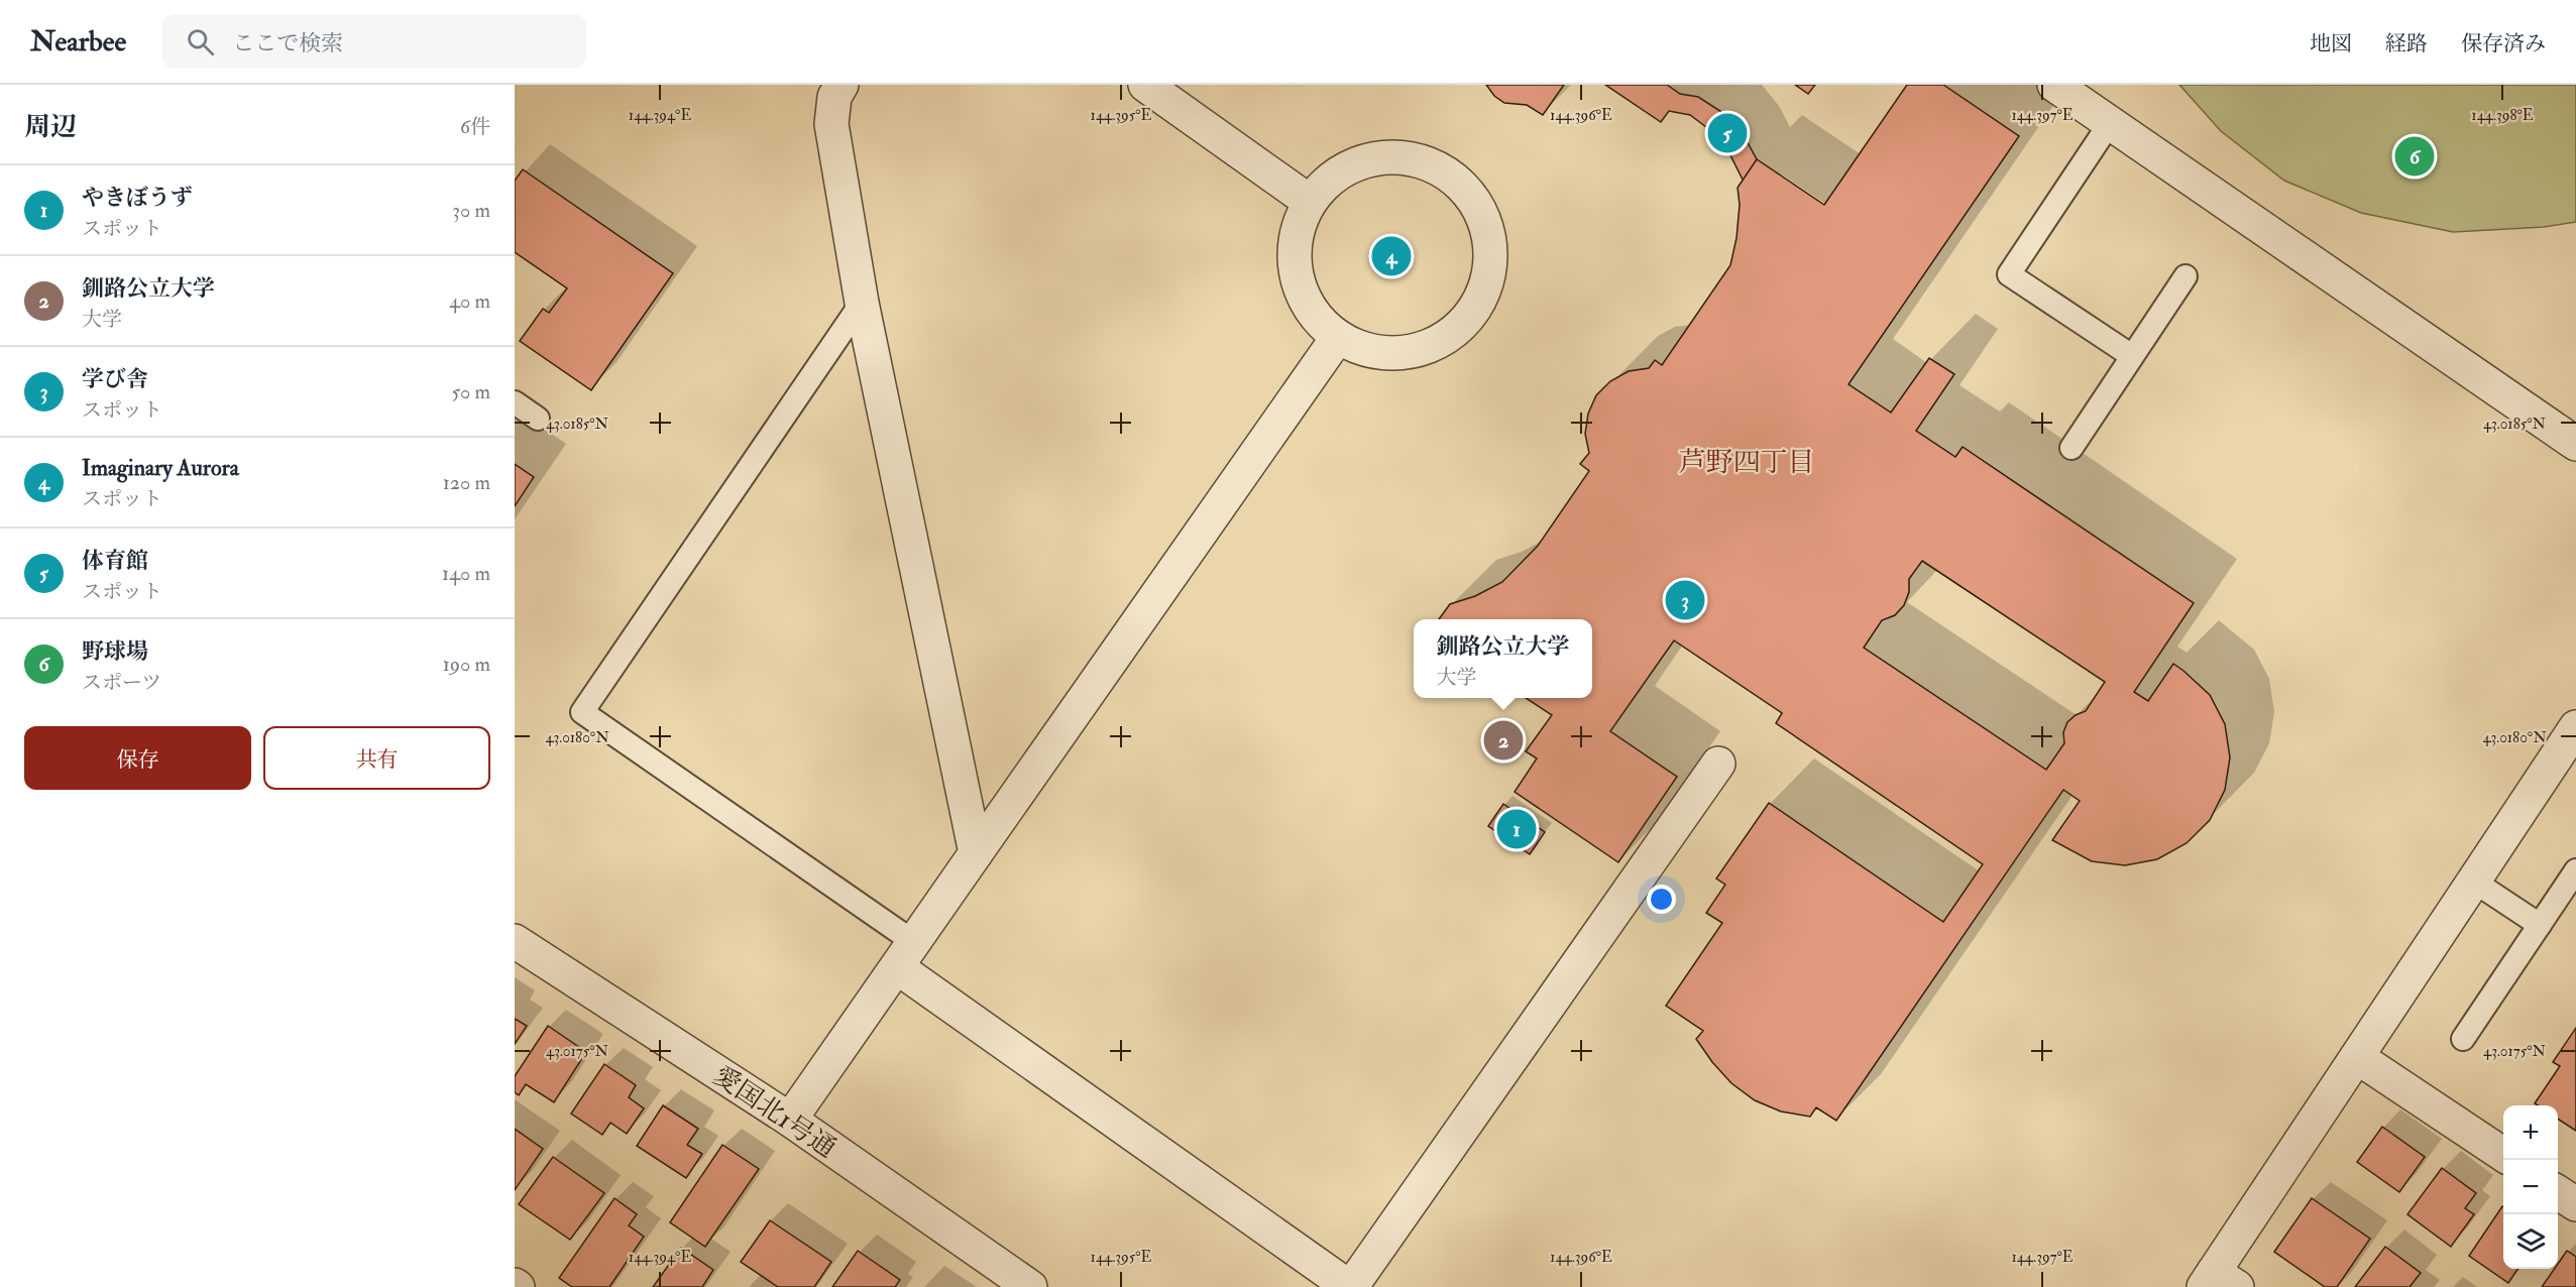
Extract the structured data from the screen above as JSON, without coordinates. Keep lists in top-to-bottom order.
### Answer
{
  "streets": {
    "street": ["愛国北1号通"]
  },
  "districts": ["芦野四丁目"],
  "page": {
    "header": "Nearbee",
    "search": "ここで検索",
    "nav": ["地図", "経路", "保存済み"],
    "heading": ["周辺", "6件"],
    "pins": [
      "5",
      "6",
      "4",
      "3",
      "2",
      "1"
    ],
    "list": [
      {
        "mark": "1",
        "name": "やきぼうず",
        "note": "スポット",
        "value": "30 m"
      },
      {
        "mark": "2",
        "name": "釧路公立大学",
        "note": "大学",
        "value": "40 m"
      },
      {
        "mark": "3",
        "name": "学び舎",
        "note": "スポット",
        "value": "50 m"
      },
      {
        "mark": "4",
        "name": "Imaginary Aurora",
        "note": "スポット",
        "value": "120 m"
      },
      {
        "mark": "5",
        "name": "体育館",
        "note": "スポット",
        "value": "140 m"
      },
      {
        "mark": "6",
        "name": "野球場",
        "note": "スポーツ",
        "value": "190 m"
      }
    ],
    "popup": ["釧路公立大学", "大学"],
    "buttons": ["保存", "共有"],
    "map_buttons": ["+", "−"]
  },
  "coordinates": [
    "144.394°E",
    "144.395°E",
    "144.396°E",
    "144.397°E",
    "144.398°E",
    "43.0185°N",
    "43.0180°N",
    "43.0175°N"
  ]
}
